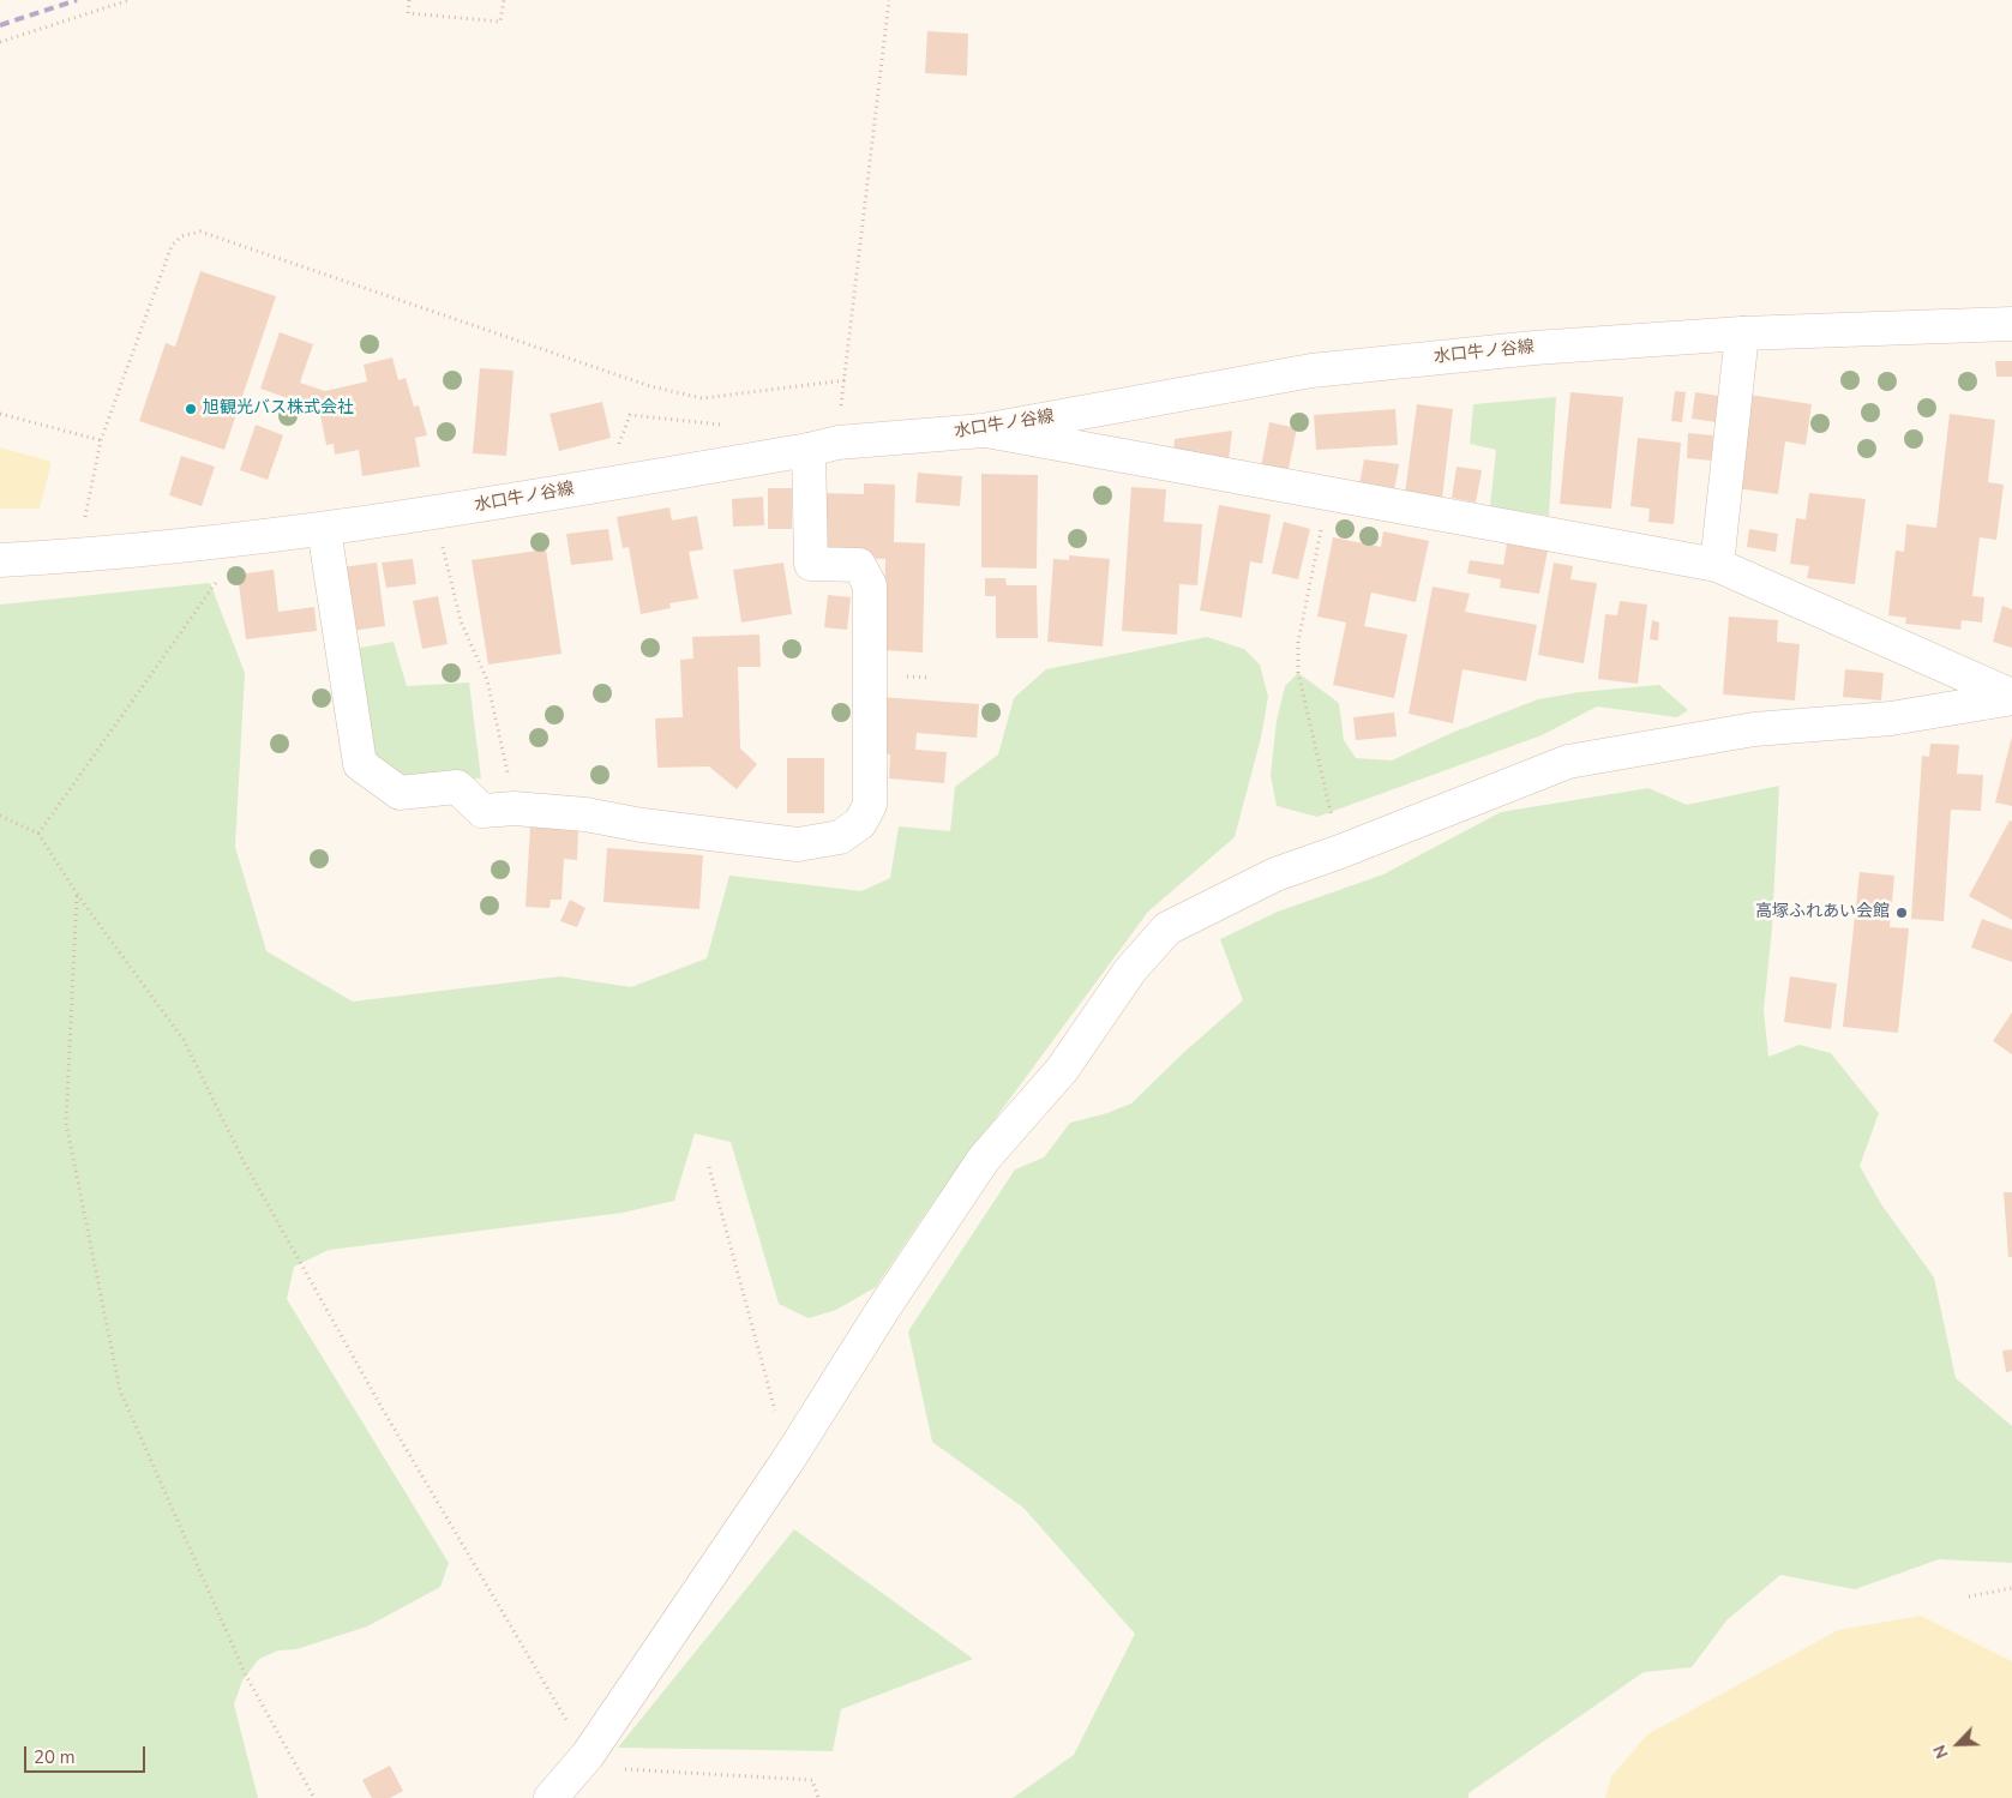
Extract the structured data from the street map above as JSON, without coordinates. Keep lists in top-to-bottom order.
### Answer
{
  "streets": {
    "street": ["水口牛ノ谷線"]
  },
  "places": ["旭観光バス株式会社", "高塚ふれあい会館"],
  "scale_bar": "20 m",
  "north": "bottom left"
}
